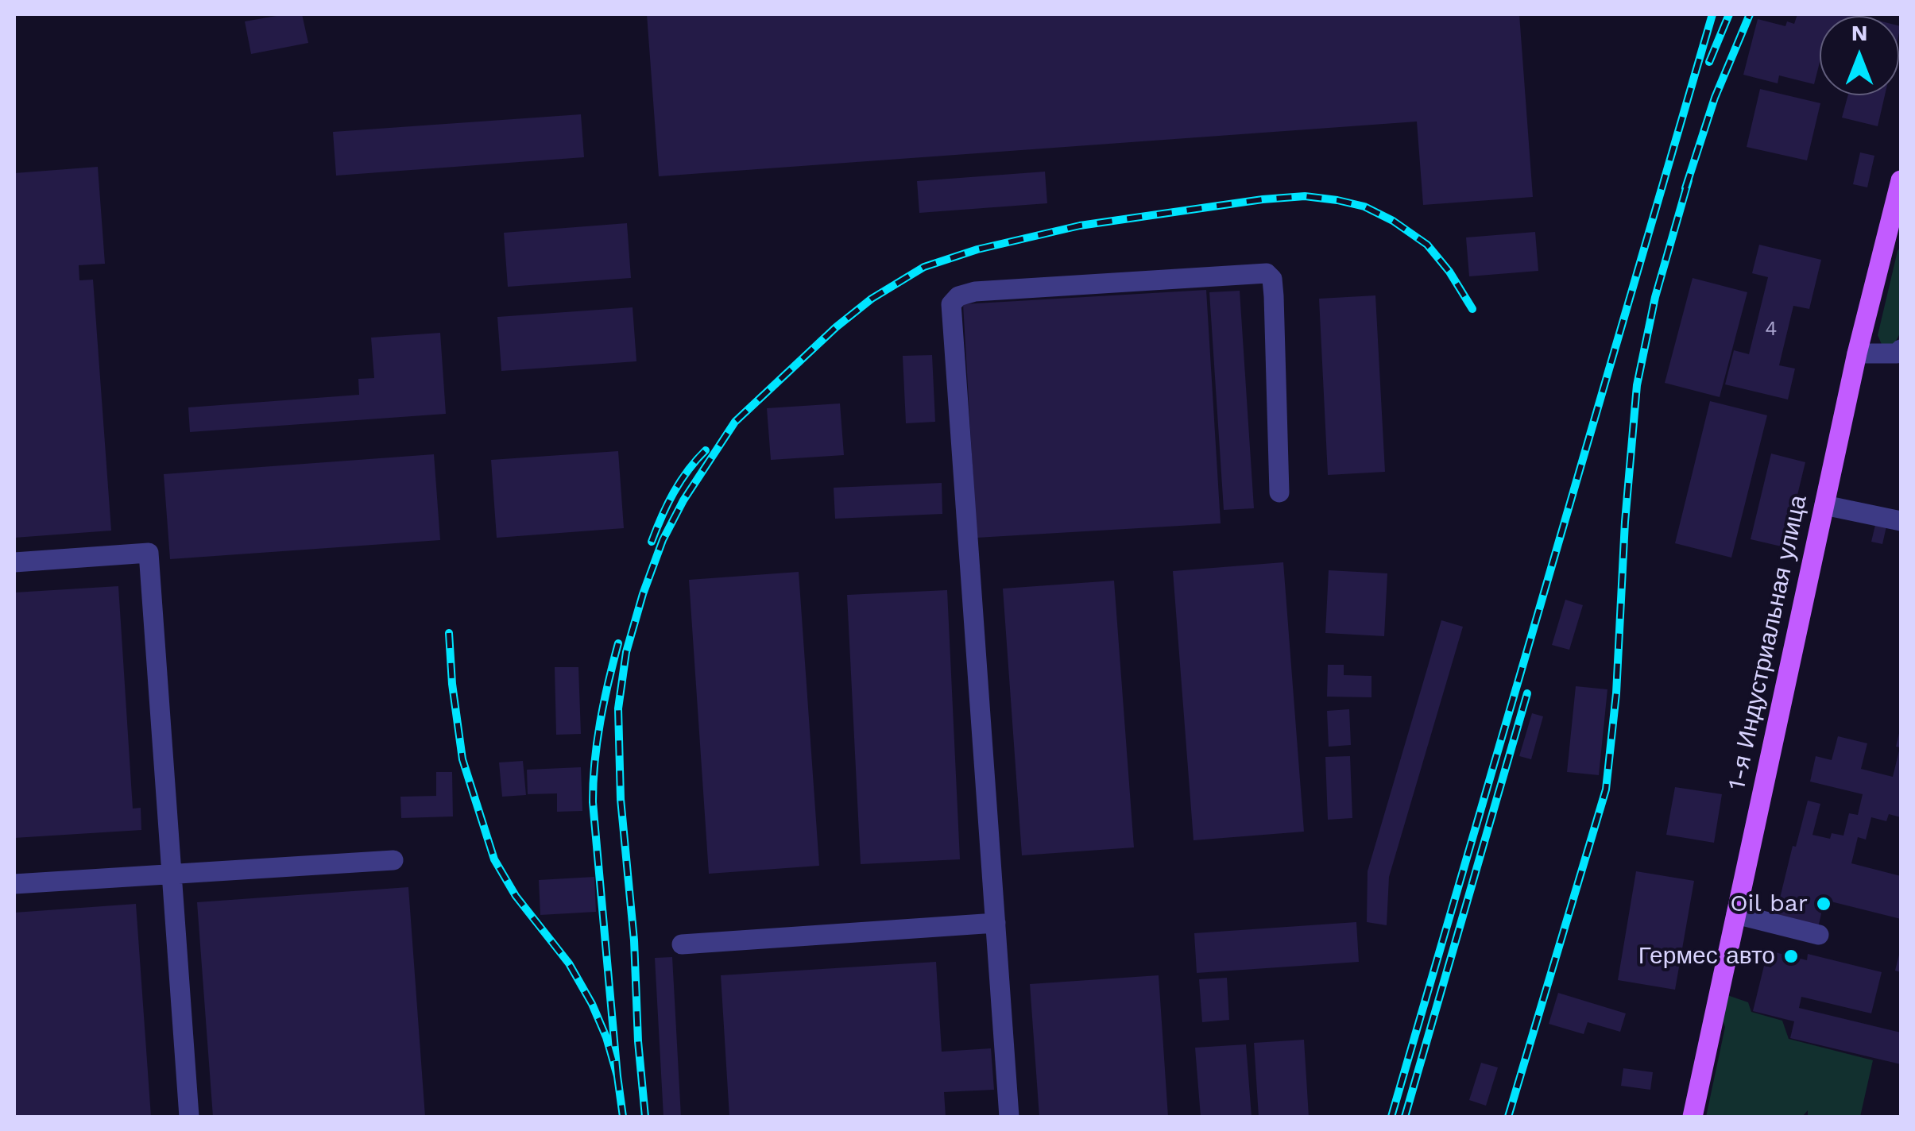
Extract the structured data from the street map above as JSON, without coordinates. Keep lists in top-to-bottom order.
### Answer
{
  "streets": {
    "main road": ["1-я Индустриальная улица"]
  },
  "places": ["Oil bar", "Гермес авто"],
  "house_numbers": ["4"],
  "north": "top"
}
